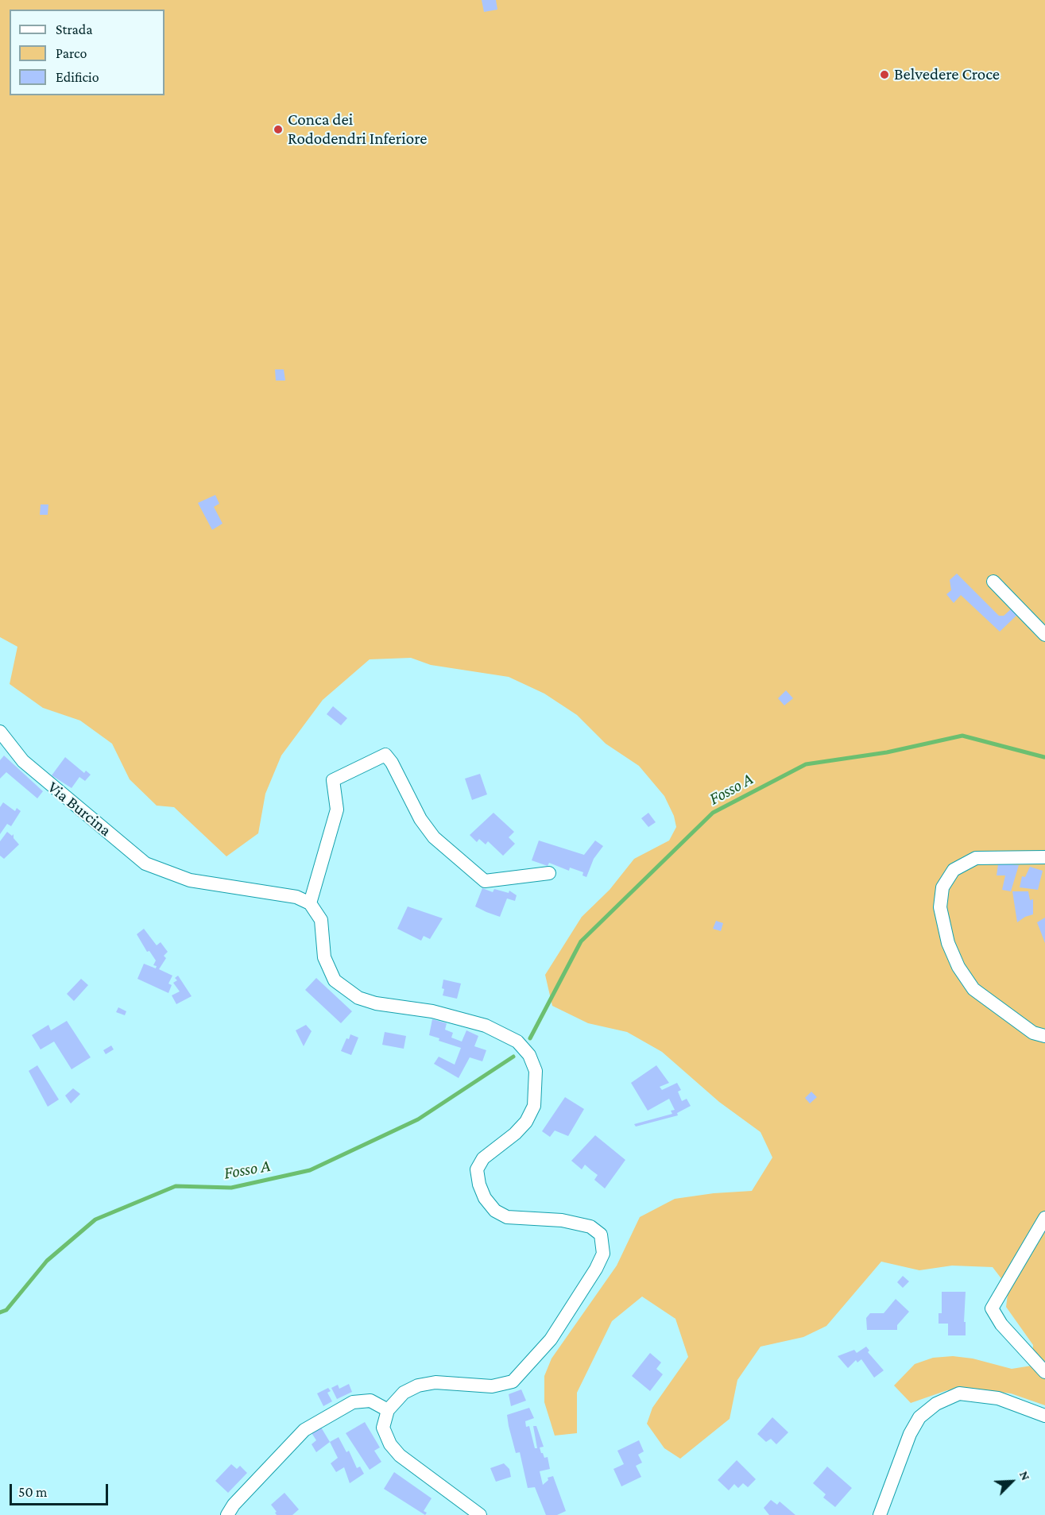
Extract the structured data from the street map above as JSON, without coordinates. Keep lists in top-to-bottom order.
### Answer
{
  "streets": {
    "street": ["Via Burcina"]
  },
  "water": ["Fosso A"],
  "places": ["Belvedere Croce", "Conca dei Rododendri Inferiore"],
  "legend": ["Strada", "Parco", "Edificio"],
  "scale_bar": "50 m",
  "north": "top right"
}
